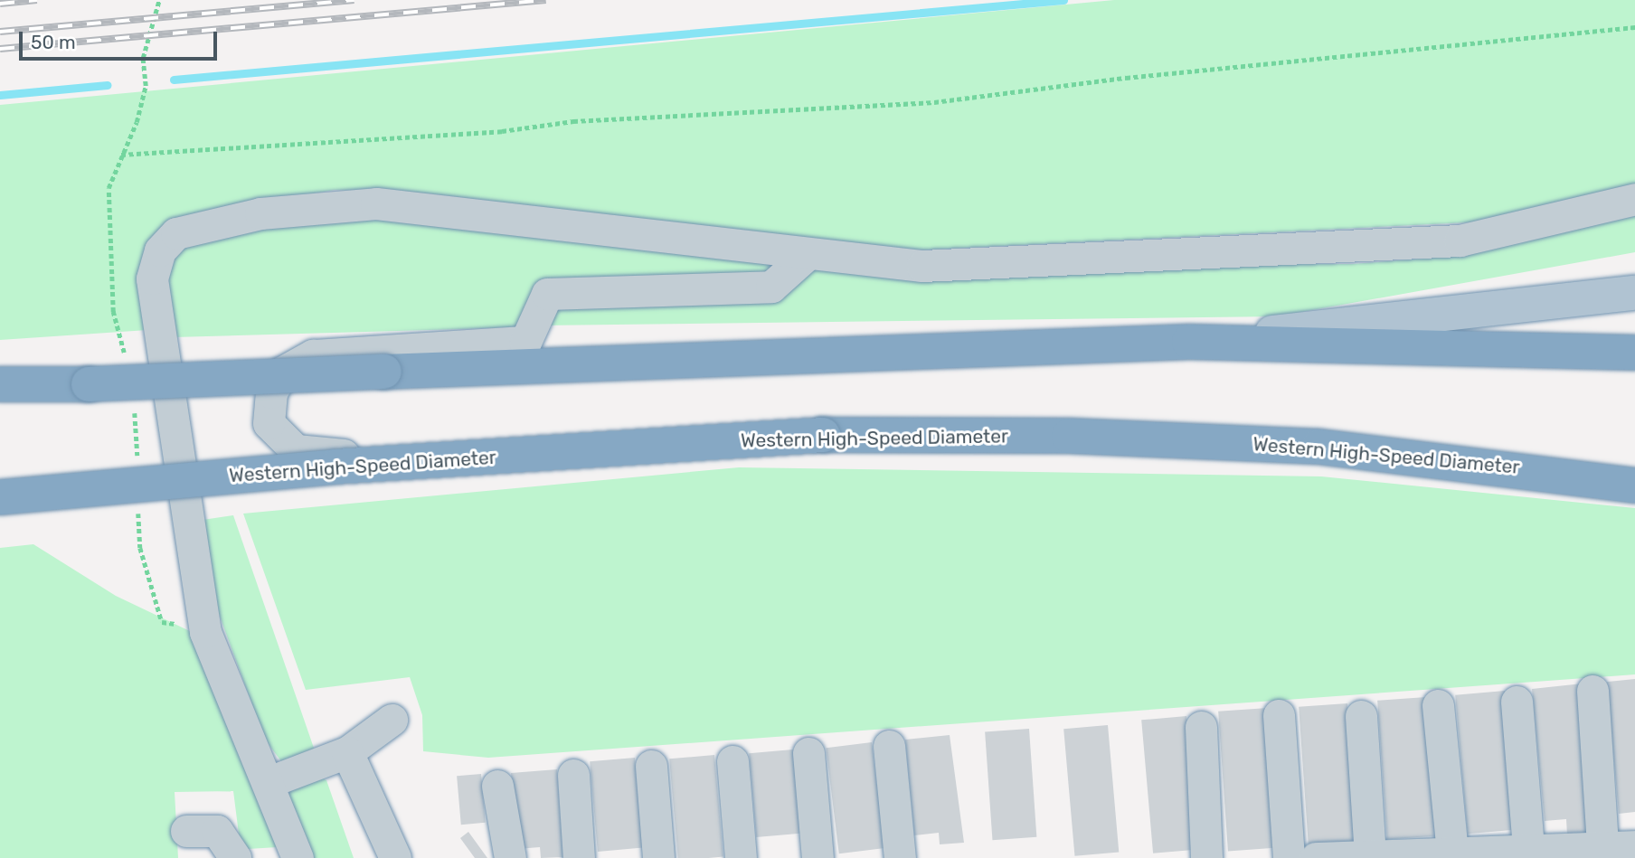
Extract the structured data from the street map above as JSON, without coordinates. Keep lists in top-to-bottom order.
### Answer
{
  "streets": {
    "highway": ["Western High-Speed Diameter"]
  },
  "scale_bar": "50 m"
}
